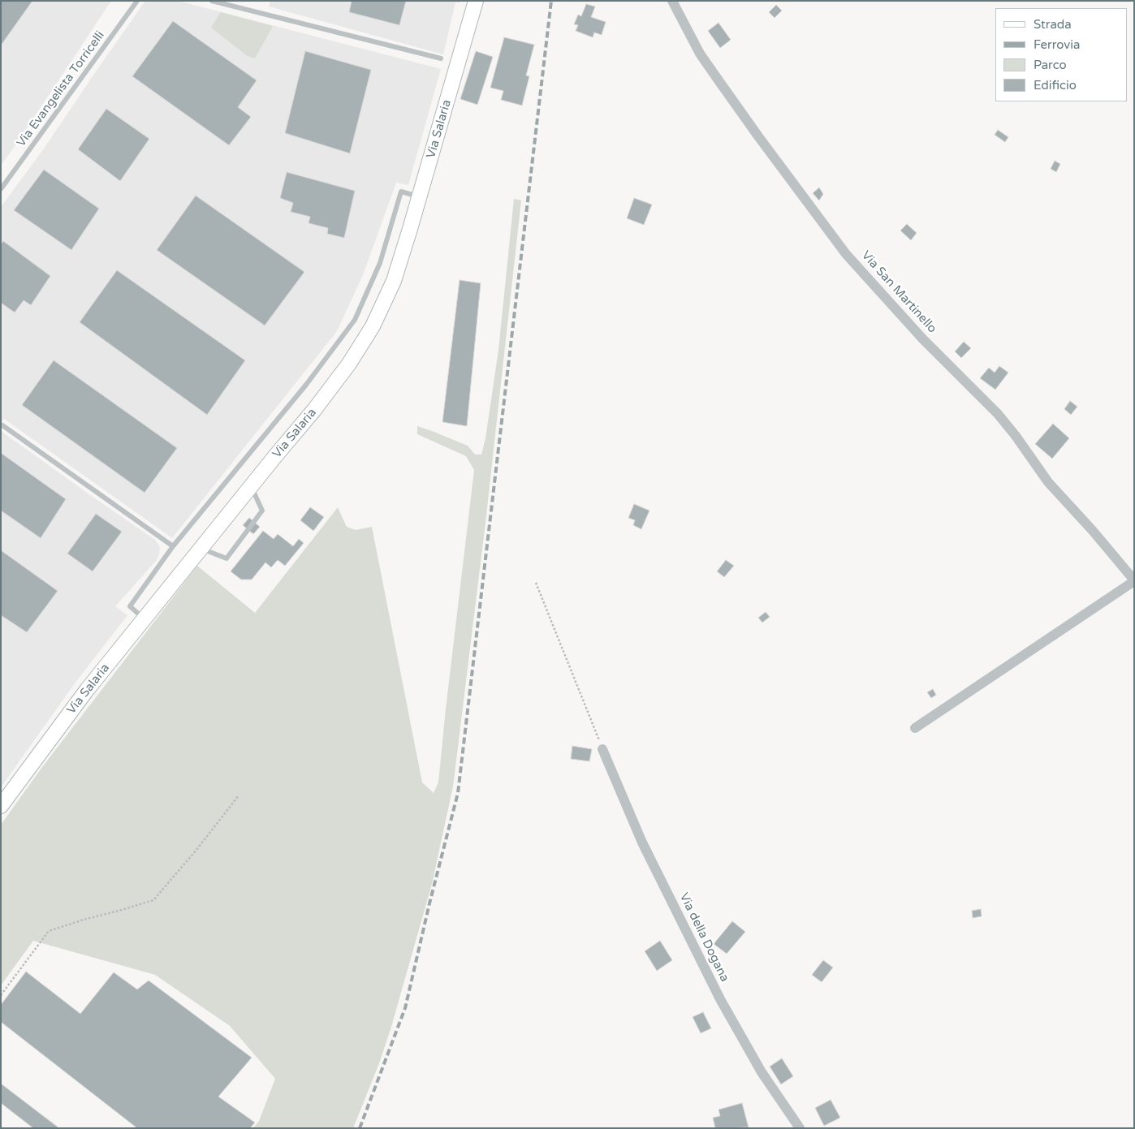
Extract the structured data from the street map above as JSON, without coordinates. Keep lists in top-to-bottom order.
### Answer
{
  "streets": {
    "main road": ["Via Salaria"],
    "street": ["Via San Martinello", "Via della Dogana"],
    "lane": ["Via Evangelista Torricelli"]
  },
  "legend": [
    "Strada",
    "Ferrovia",
    "Parco",
    "Edificio"
  ]
}
